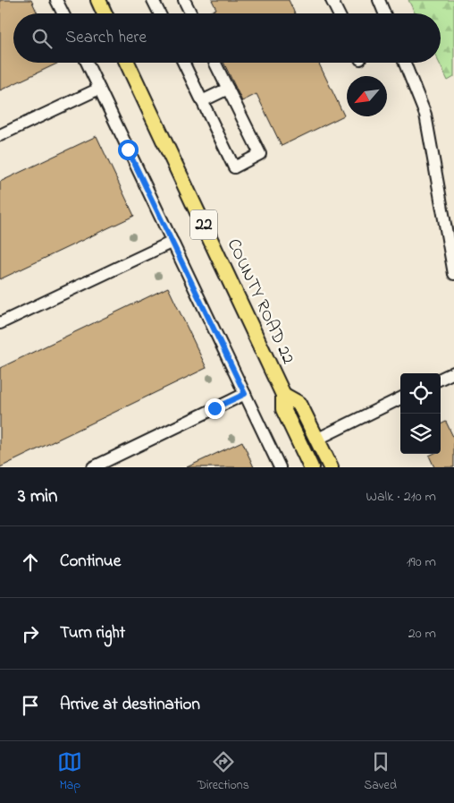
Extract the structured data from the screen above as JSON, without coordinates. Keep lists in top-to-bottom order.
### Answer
{
  "streets": {
    "main road": ["22", "COUNTY ROAD 22"]
  },
  "north": "bottom left",
  "page": {
    "search": "Search here",
    "heading": ["3 min", "Walk · 210 m"],
    "list": [
      ["Continue", "190 m"],
      ["Turn right", "20 m"],
      "Arrive at destination"
    ],
    "nav": ["Map", "Directions", "Saved"]
  }
}
